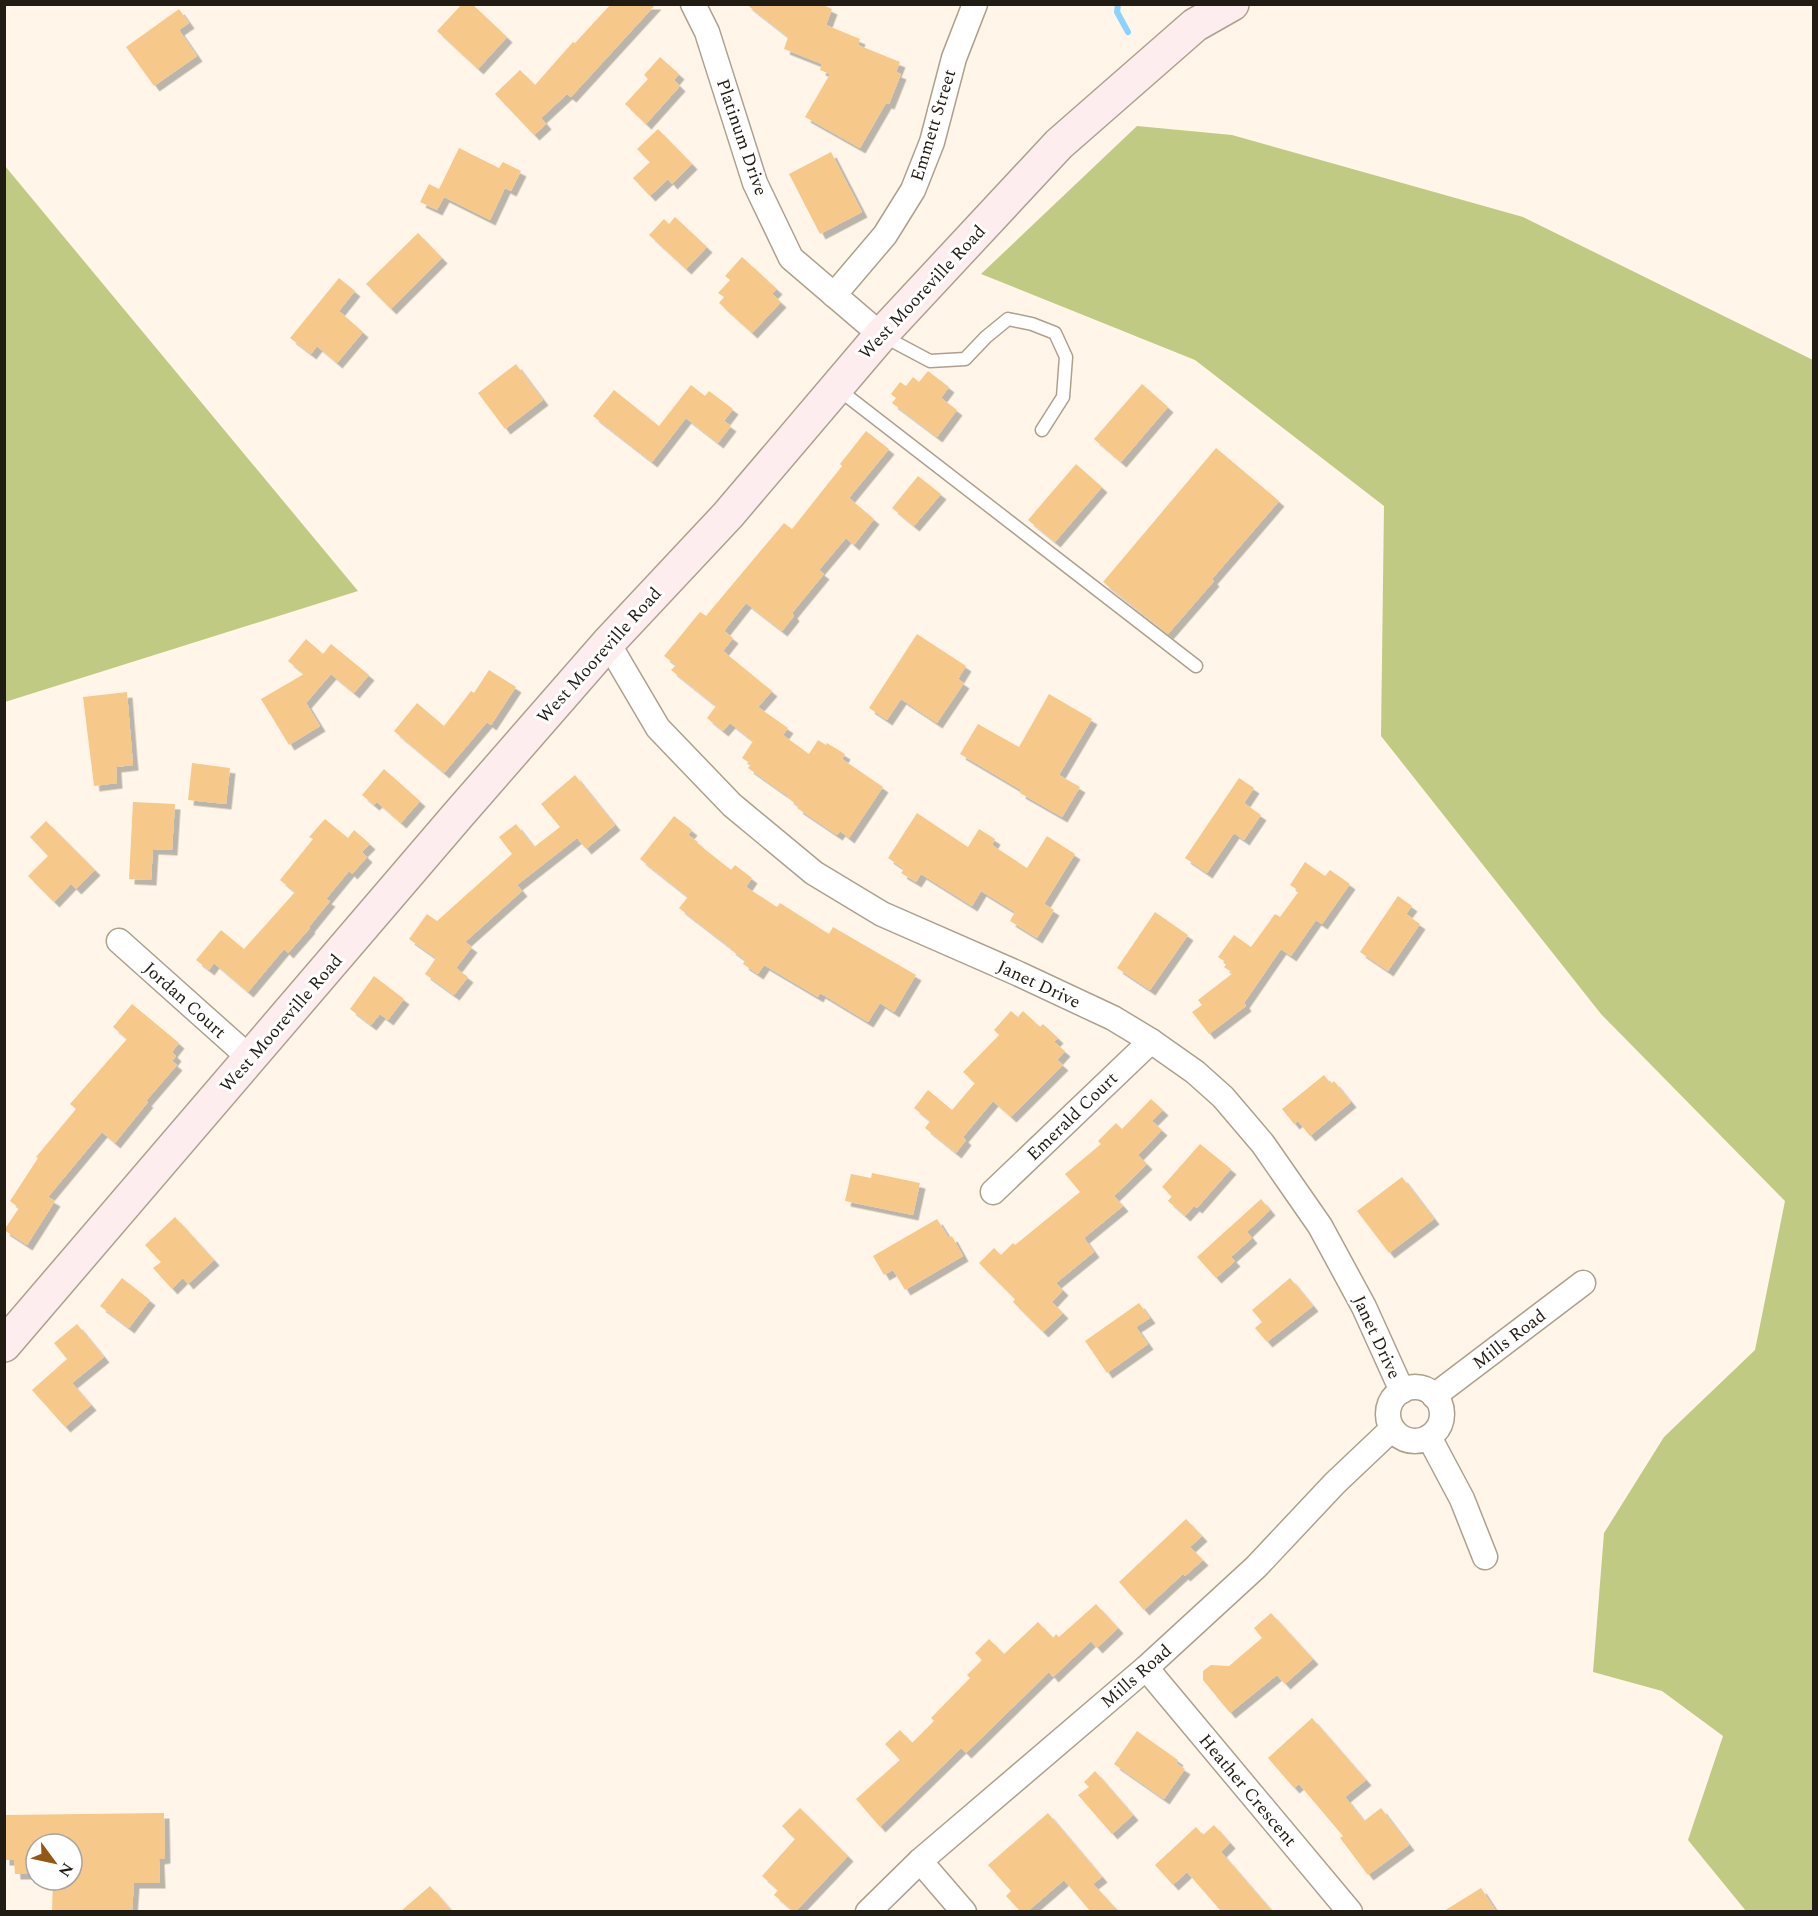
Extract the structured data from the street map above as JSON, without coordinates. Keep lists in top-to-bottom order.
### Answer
{
  "streets": {
    "main road": ["West Mooreville Road"],
    "street": [
      "Emmett Street",
      "Platinum Drive",
      "Janet Drive",
      "Jordan Court",
      "Emerald Court",
      "Mills Road",
      "Heather Crescent"
    ]
  },
  "crossings": [
    ["Emmett Street", "Platinum Drive"],
    ["Platinum Drive", "West Mooreville Road"],
    ["West Mooreville Road", "Janet Drive"],
    ["West Mooreville Road", "Jordan Court"],
    ["Janet Drive", "Emerald Court"],
    ["Janet Drive", "Mills Road"],
    ["Mills Road", "Heather Crescent"]
  ],
  "north": "bottom right"
}
